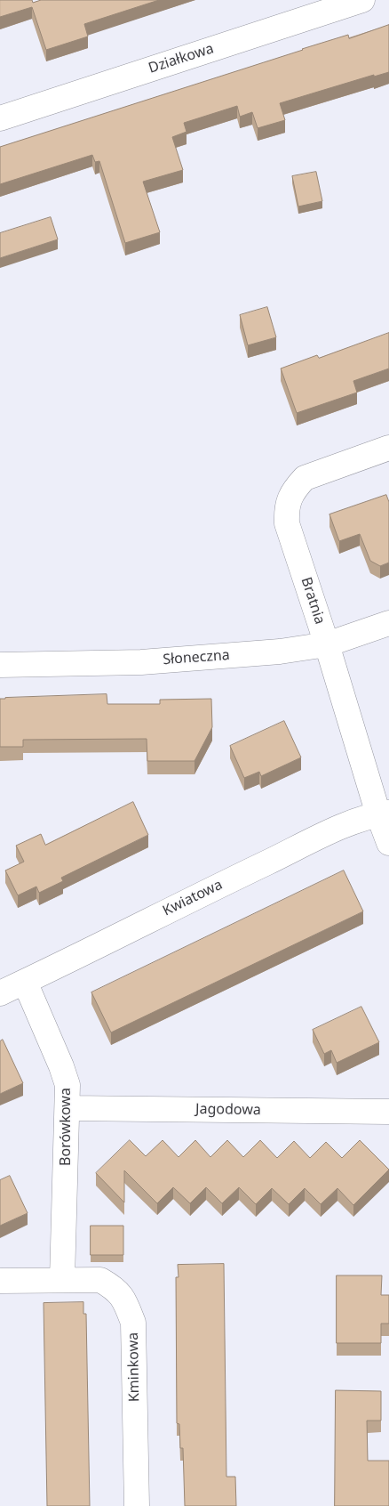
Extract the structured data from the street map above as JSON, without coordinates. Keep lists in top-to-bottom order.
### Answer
{
  "streets": {
    "street": [
      "Działkowa",
      "Bratnia",
      "Słoneczna",
      "Kwiatowa",
      "Jagodowa",
      "Borówkowa",
      "Kminkowa"
    ]
  },
  "crossings": [
    ["Bratnia", "Słoneczna"],
    ["Bratnia", "Kwiatowa"],
    ["Kwiatowa", "Borówkowa"],
    ["Jagodowa", "Borówkowa"],
    ["Borówkowa", "Kminkowa"]
  ]
}
